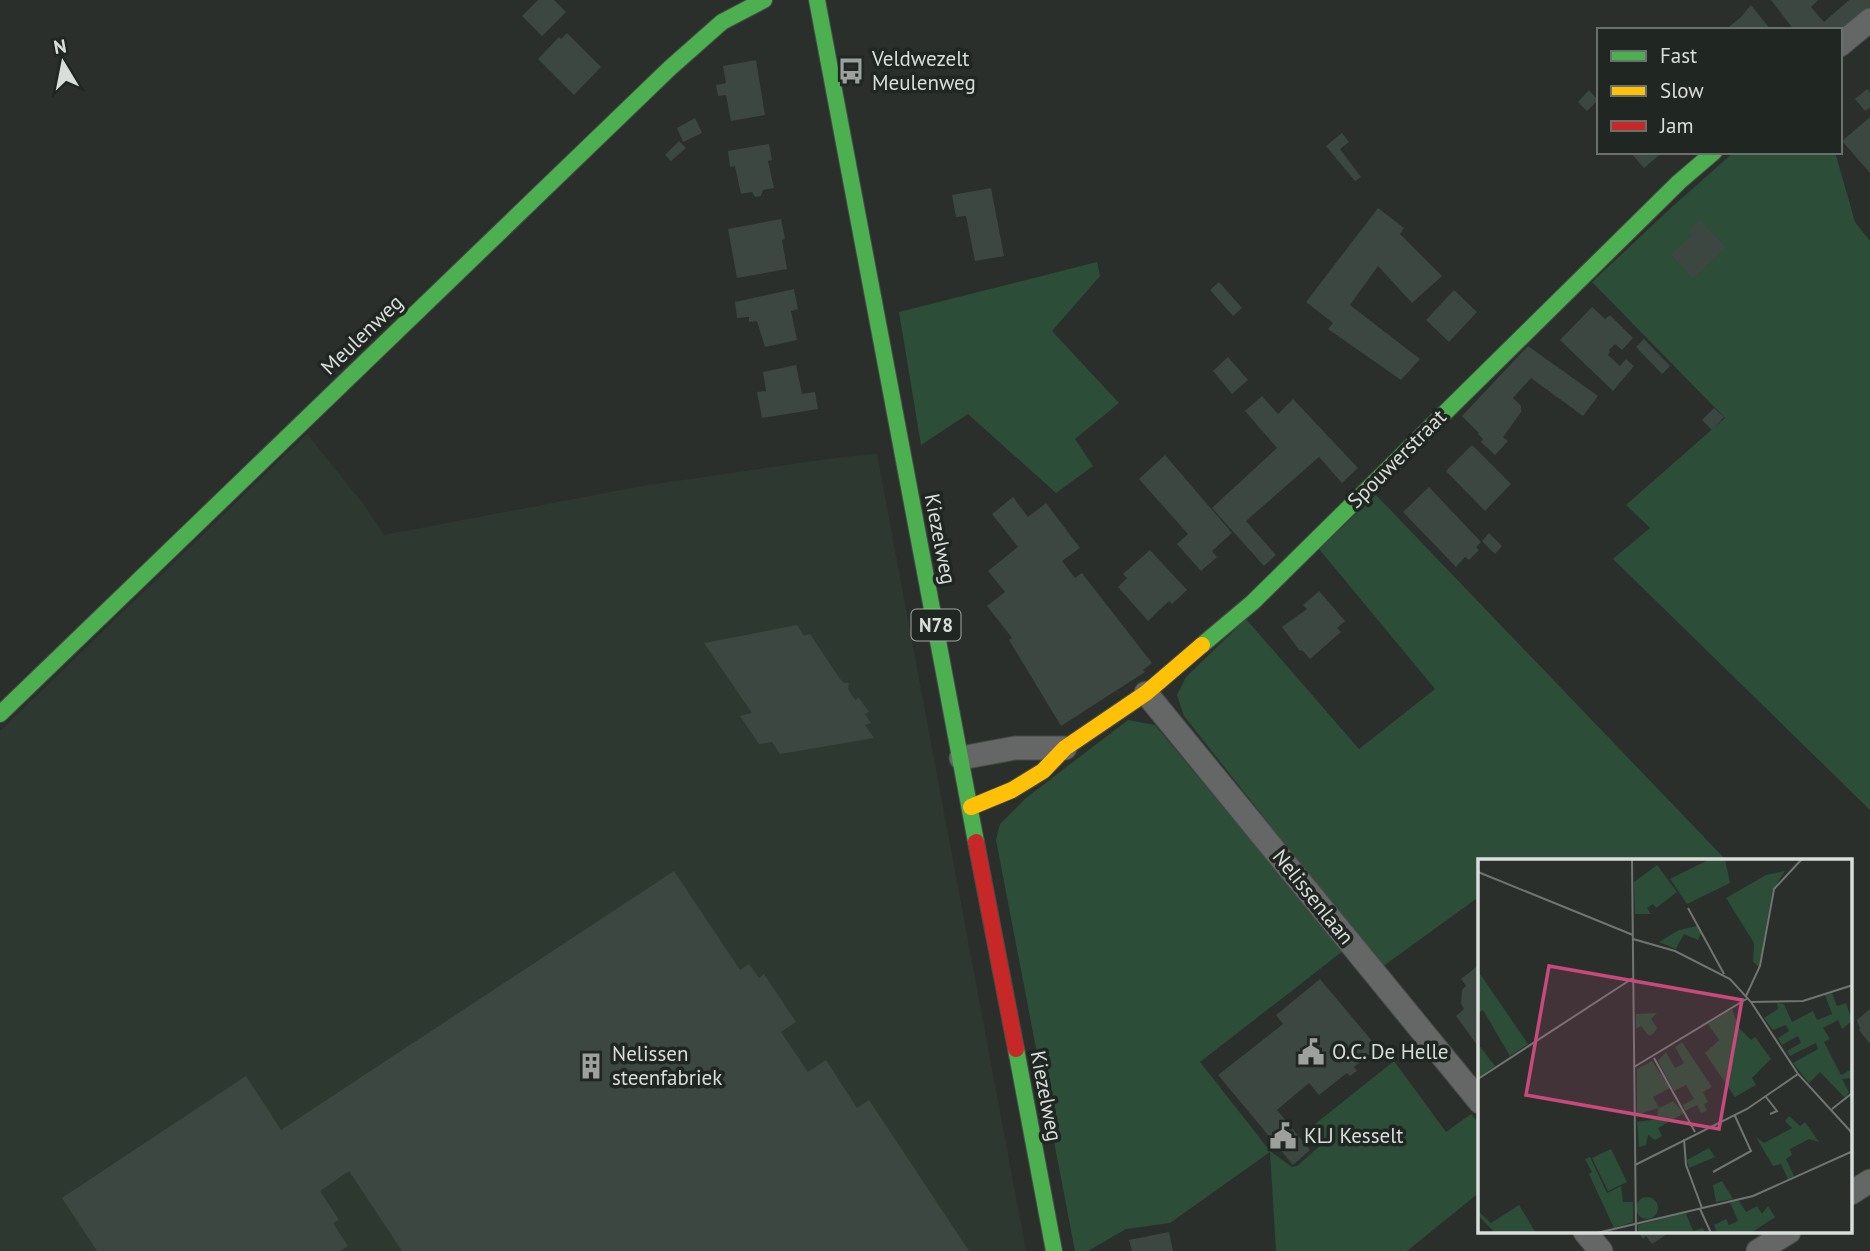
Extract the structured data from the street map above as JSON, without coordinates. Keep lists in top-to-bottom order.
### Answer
{
  "streets": {
    "street": [
      "Meulenweg",
      "Spouwerstraat",
      "Kiezelweg",
      "N78",
      "Nelissenlaan"
    ]
  },
  "crossings": [
    ["Spouwerstraat", "Kiezelweg"],
    ["Spouwerstraat", "Nelissenlaan"]
  ],
  "places": {
    "bus stop": ["Veldwezelt Meulenweg"],
    "public building": ["O.C. De Helle", "KLJ Kesselt"],
    "building": ["Nelissen steenfabriek"]
  },
  "legend": ["Fast", "Slow", "Jam"],
  "north": "top"
}
